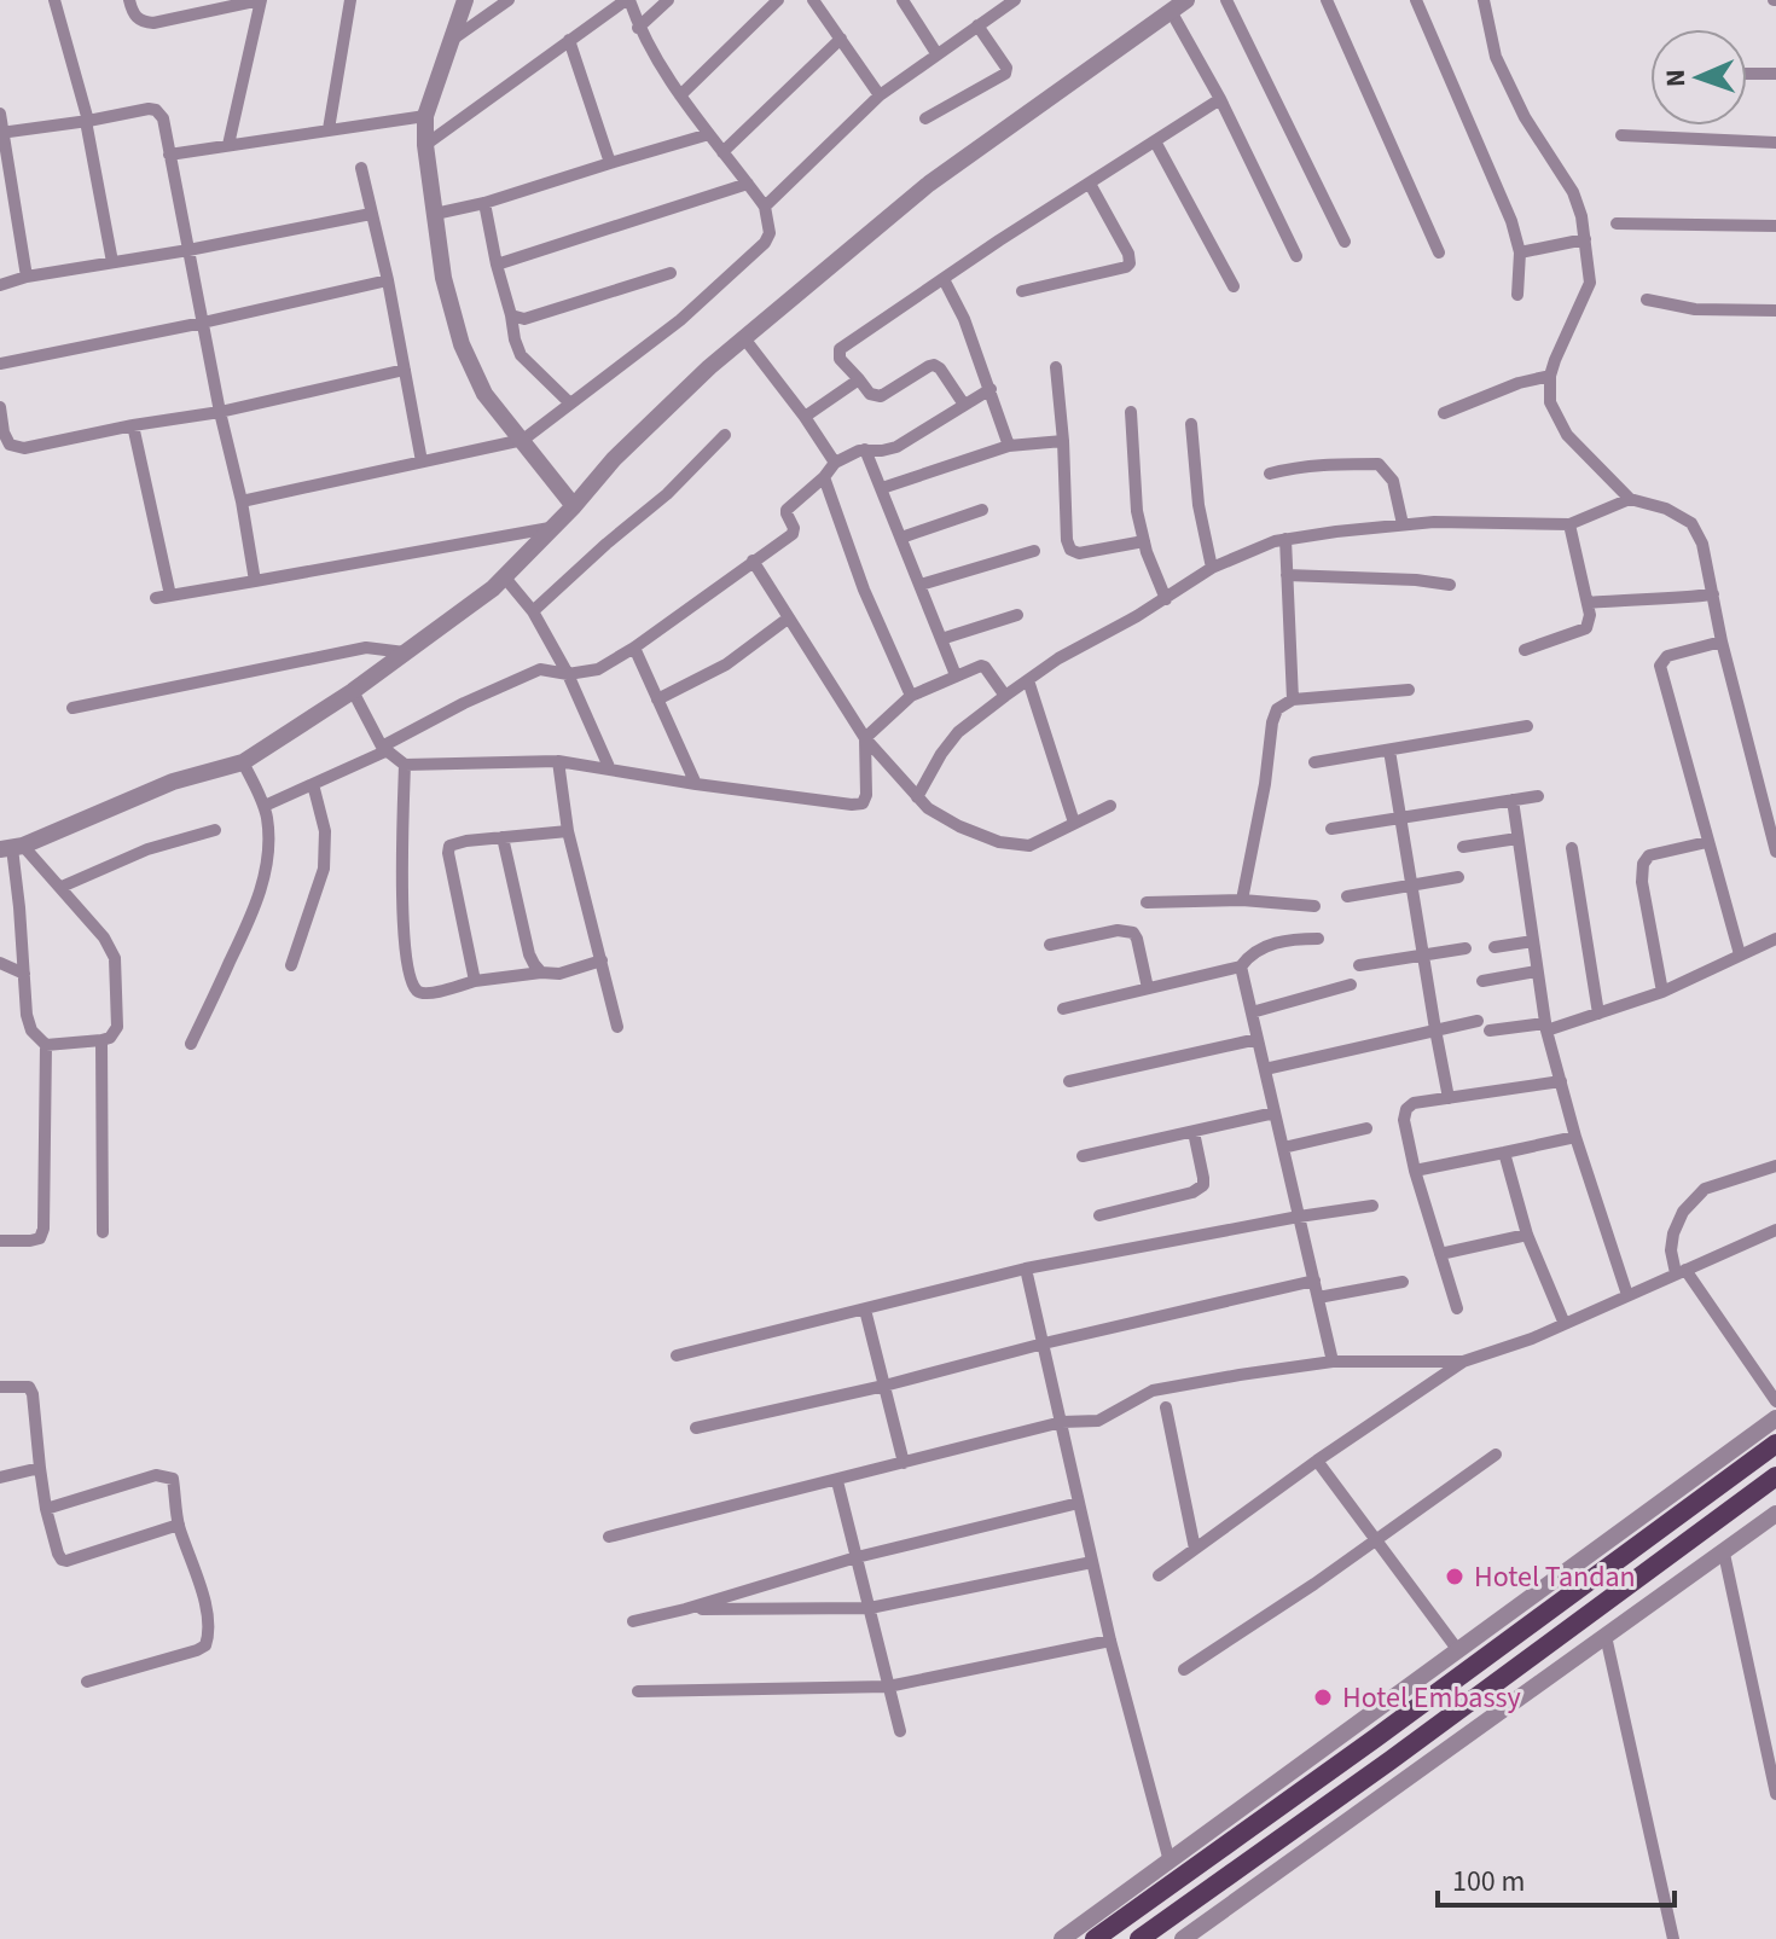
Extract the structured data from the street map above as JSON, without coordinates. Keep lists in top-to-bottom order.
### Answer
{
  "places": ["Hotel Tandan", "Hotel Embassy"],
  "scale_bar": "100 m",
  "north": "left"
}
